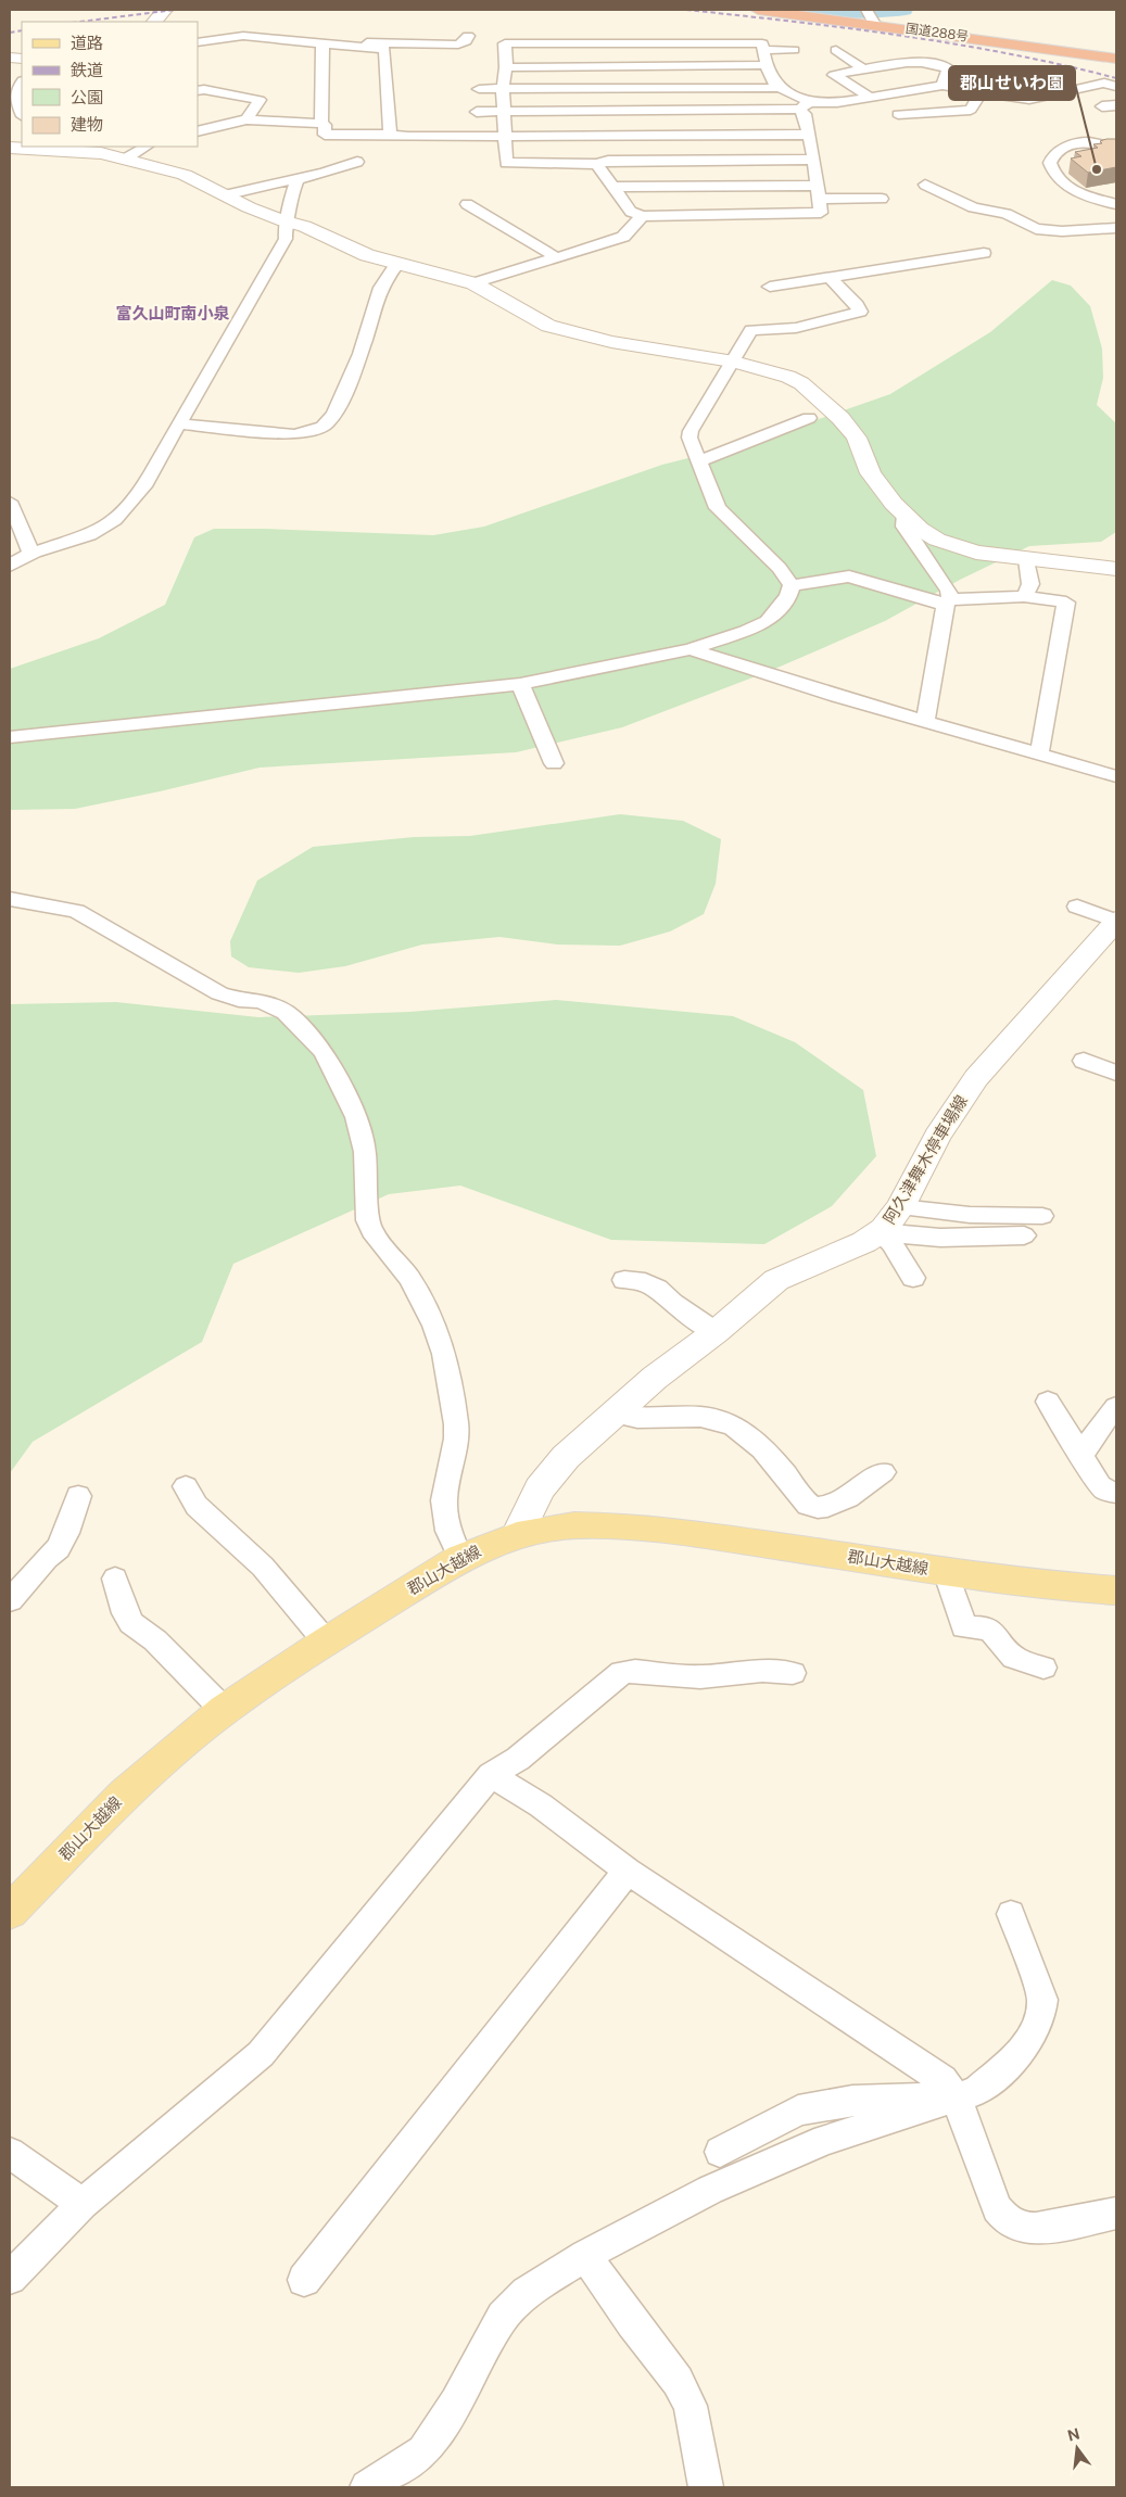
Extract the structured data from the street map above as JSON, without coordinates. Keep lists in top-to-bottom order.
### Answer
{
  "streets": {
    "highway": ["国道288号"],
    "main road": ["郡山大越線"],
    "street": ["阿久津舞木停車場線"]
  },
  "crossings": [
    ["阿久津舞木停車場線", "郡山大越線"]
  ],
  "districts": ["富久山町南小泉"],
  "places": ["郡山せいわ園"],
  "legend": [
    "道路",
    "鉄道",
    "公園",
    "建物"
  ],
  "north": "top"
}
